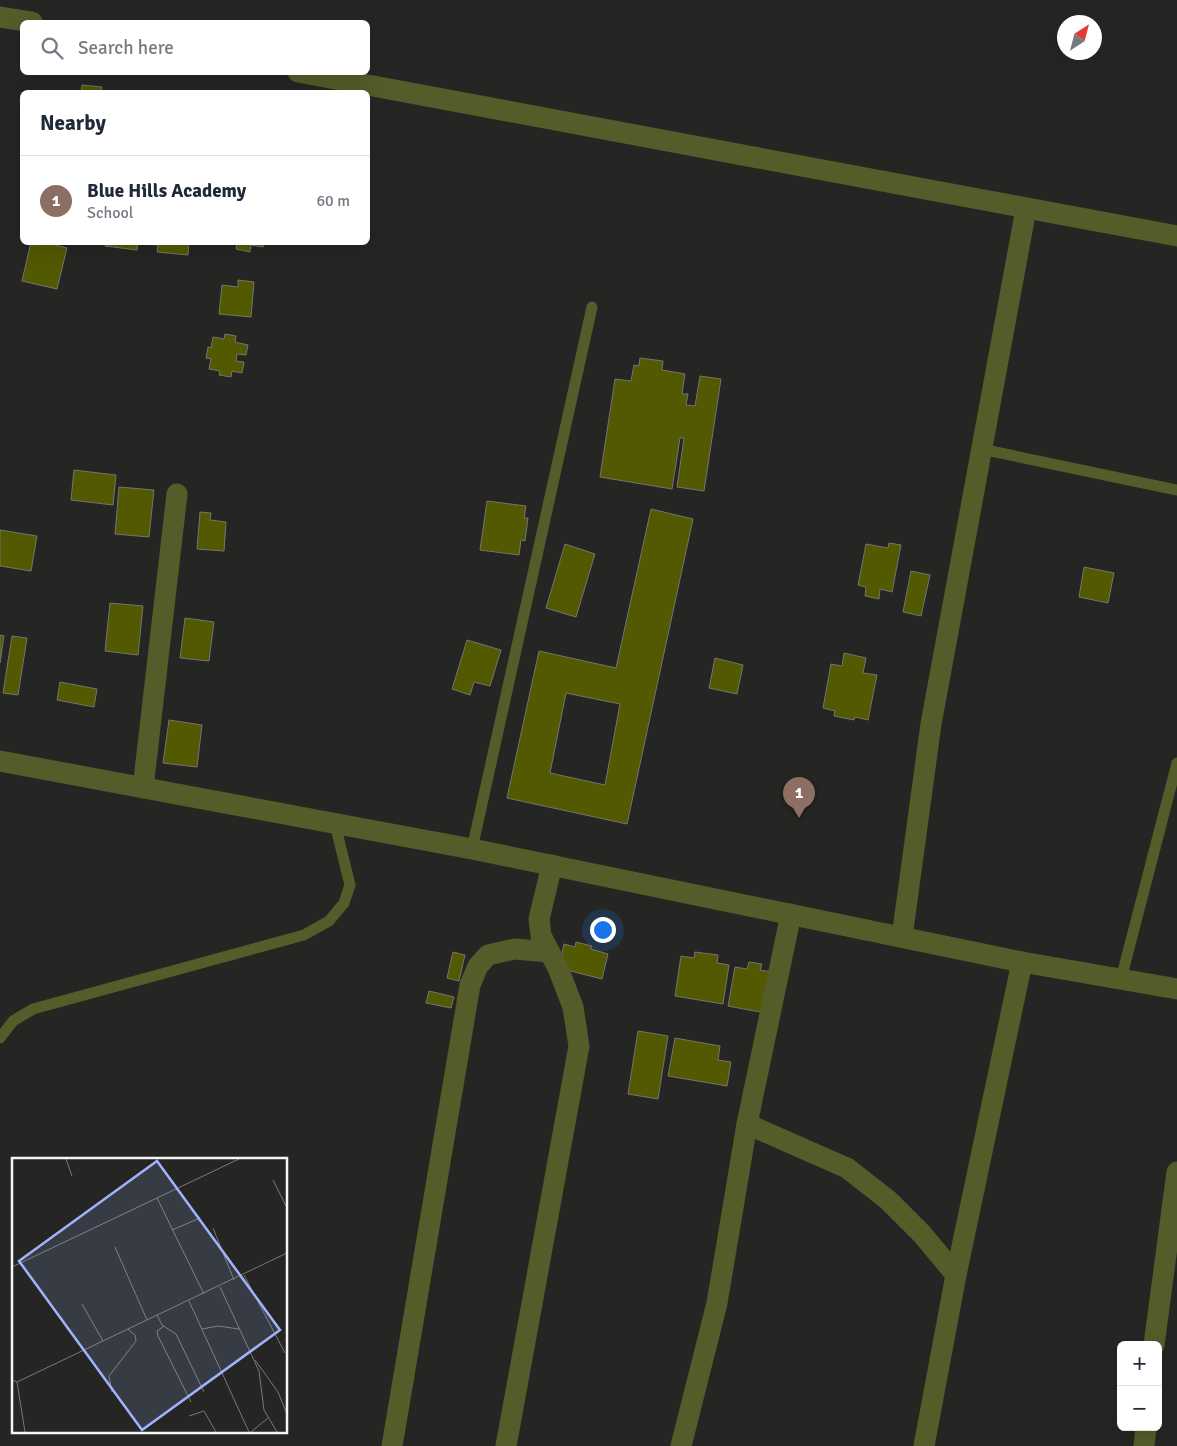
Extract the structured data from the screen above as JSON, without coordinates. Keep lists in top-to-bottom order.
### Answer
{
  "north": "top right",
  "page": {
    "search": "Search here",
    "heading": "Nearby",
    "list": [
      {
        "mark": "1",
        "name": "Blue Hills Academy",
        "note": "School",
        "value": "60 m"
      }
    ],
    "pins": "1",
    "map_buttons": ["+", "−"]
  }
}
